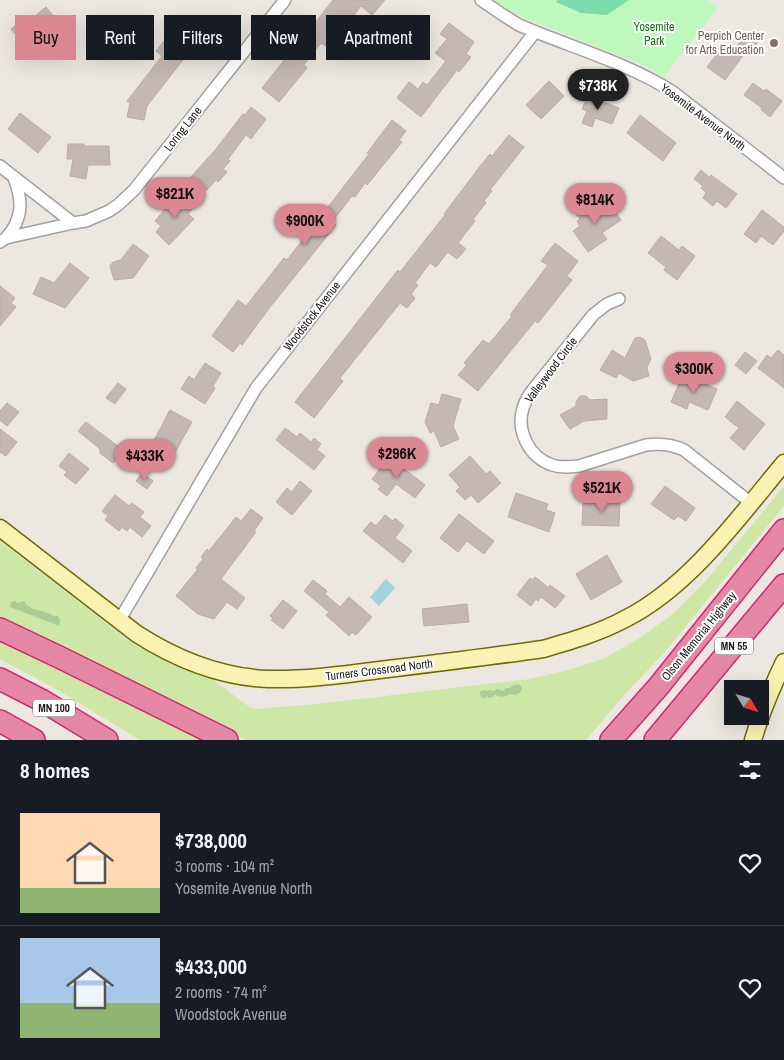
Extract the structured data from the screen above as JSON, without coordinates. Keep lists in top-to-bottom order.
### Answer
{
  "streets": {
    "highway": ["Olson Memorial Highway", "MN 55", "MN 100"],
    "street": [
      "Yosemite Avenue North",
      "Loring Lane",
      "Woodstock Avenue",
      "Valleywood Circle",
      "Turners Crossroad North"
    ]
  },
  "crossings": [
    ["Yosemite Avenue North", "Woodstock Avenue"],
    ["Woodstock Avenue", "Turners Crossroad North"],
    ["Valleywood Circle", "Turners Crossroad North"]
  ],
  "parks": ["Yosemite Park"],
  "places": ["Perpich Center for Arts Education"],
  "north": "bottom right",
  "page": {
    "chip": [
      "Buy",
      "Rent",
      "Filters",
      "New",
      "Apartment"
    ],
    "price": [
      "$738K",
      "$821K",
      "$814K",
      "$900K",
      "$300K",
      "$296K",
      "$433K",
      "$521K"
    ],
    "heading": "8 homes",
    "list": [
      {
        "name": "$738,000",
        "note": "3 rooms · 104 m² · Yosemite Avenue North"
      },
      {
        "name": "$433,000",
        "note": "2 rooms · 74 m² · Woodstock Avenue"
      }
    ]
  }
}
